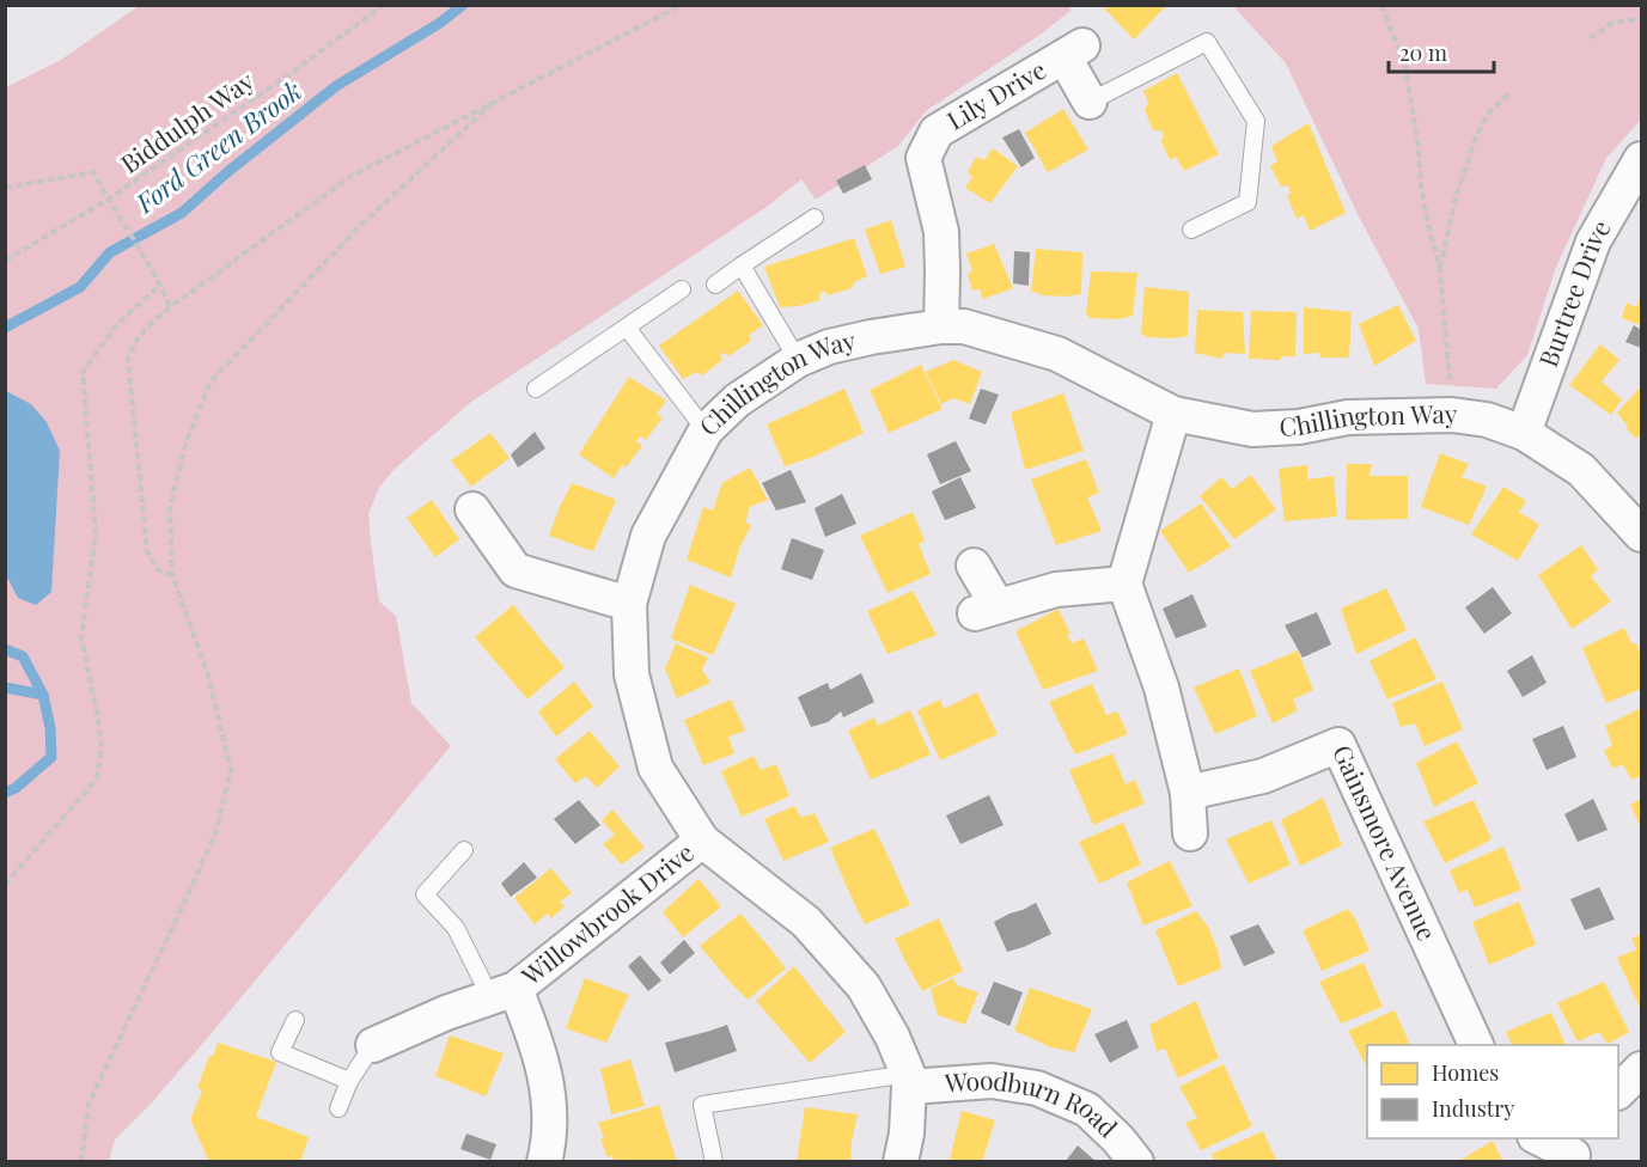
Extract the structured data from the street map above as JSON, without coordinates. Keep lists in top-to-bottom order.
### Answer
{
  "streets": {
    "street": [
      "Lily Drive",
      "Burtree Drive",
      "Chillington Way",
      "Gainsmore Avenue",
      "Willowbrook Drive",
      "Woodburn Road"
    ],
    "path": ["Biddulph Way"]
  },
  "crossings": [
    ["Lily Drive", "Chillington Way"],
    ["Burtree Drive", "Chillington Way"],
    ["Chillington Way", "Willowbrook Drive"],
    ["Chillington Way", "Woodburn Road"]
  ],
  "water": ["Ford Green Brook"],
  "legend": ["Homes", "Industry"],
  "scale_bar": "20 m"
}
